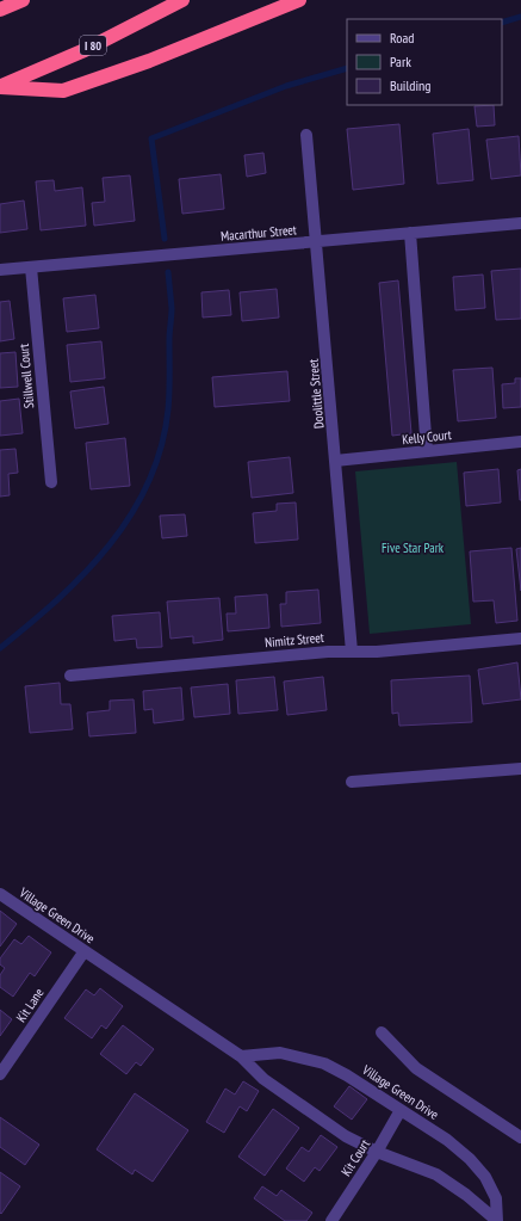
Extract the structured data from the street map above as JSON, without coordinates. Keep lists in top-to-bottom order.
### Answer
{
  "streets": {
    "highway": ["I 80"],
    "street": [
      "Macarthur Street",
      "Stillwell Court",
      "Doolittle Street",
      "Kelly Court",
      "Nimitz Street",
      "Village Green Drive",
      "Kit Lane",
      "Kit Court"
    ]
  },
  "crossings": [
    ["Macarthur Street", "Stillwell Court"],
    ["Macarthur Street", "Doolittle Street"],
    ["Doolittle Street", "Kelly Court"],
    ["Doolittle Street", "Nimitz Street"],
    ["Village Green Drive", "Kit Lane"],
    ["Village Green Drive", "Kit Court"]
  ],
  "parks": ["Five Star Park"],
  "legend": ["Road", "Park", "Building"]
}
